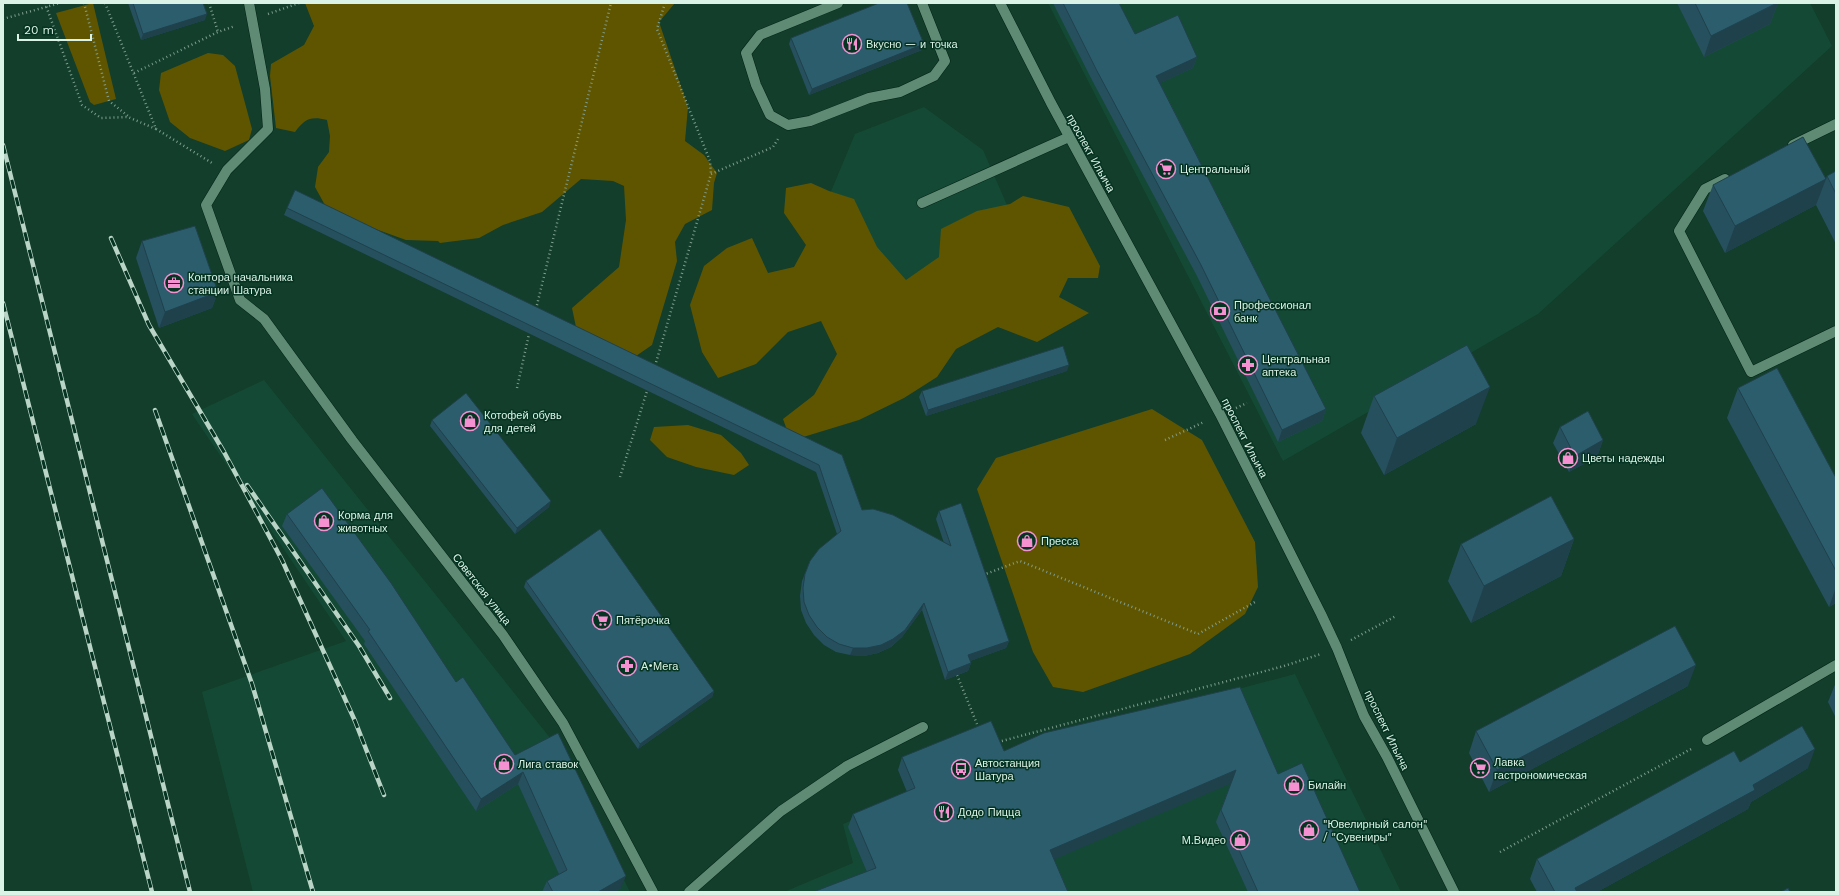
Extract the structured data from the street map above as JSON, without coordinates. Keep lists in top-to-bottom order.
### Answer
{
  "streets": {
    "street": ["проспект Ильича", "Советская улица"]
  },
  "places": {
    "restaurant": ["Вкусно — и точка", "Додо Пицца"],
    "supermarket": ["Центральный", "Пятёрочка", "Лавка гастрономическая"],
    "office": ["Контора начальника станции Шатура"],
    "bank": ["Профессионал банк"],
    "pharmacy": ["Центральная аптека", "А•Мега"],
    "shop": [
      "Котофей обувь для детей",
      "Цветы надежды",
      "Корма для животных",
      "Пресса",
      "Лига ставок",
      "Билайн",
      "\"Ювелирный салон\" / \"Сувениры\"",
      "М.Видео"
    ],
    "bus stop": ["Автостанция Шатура"]
  },
  "scale_bar": "20 m"
}
